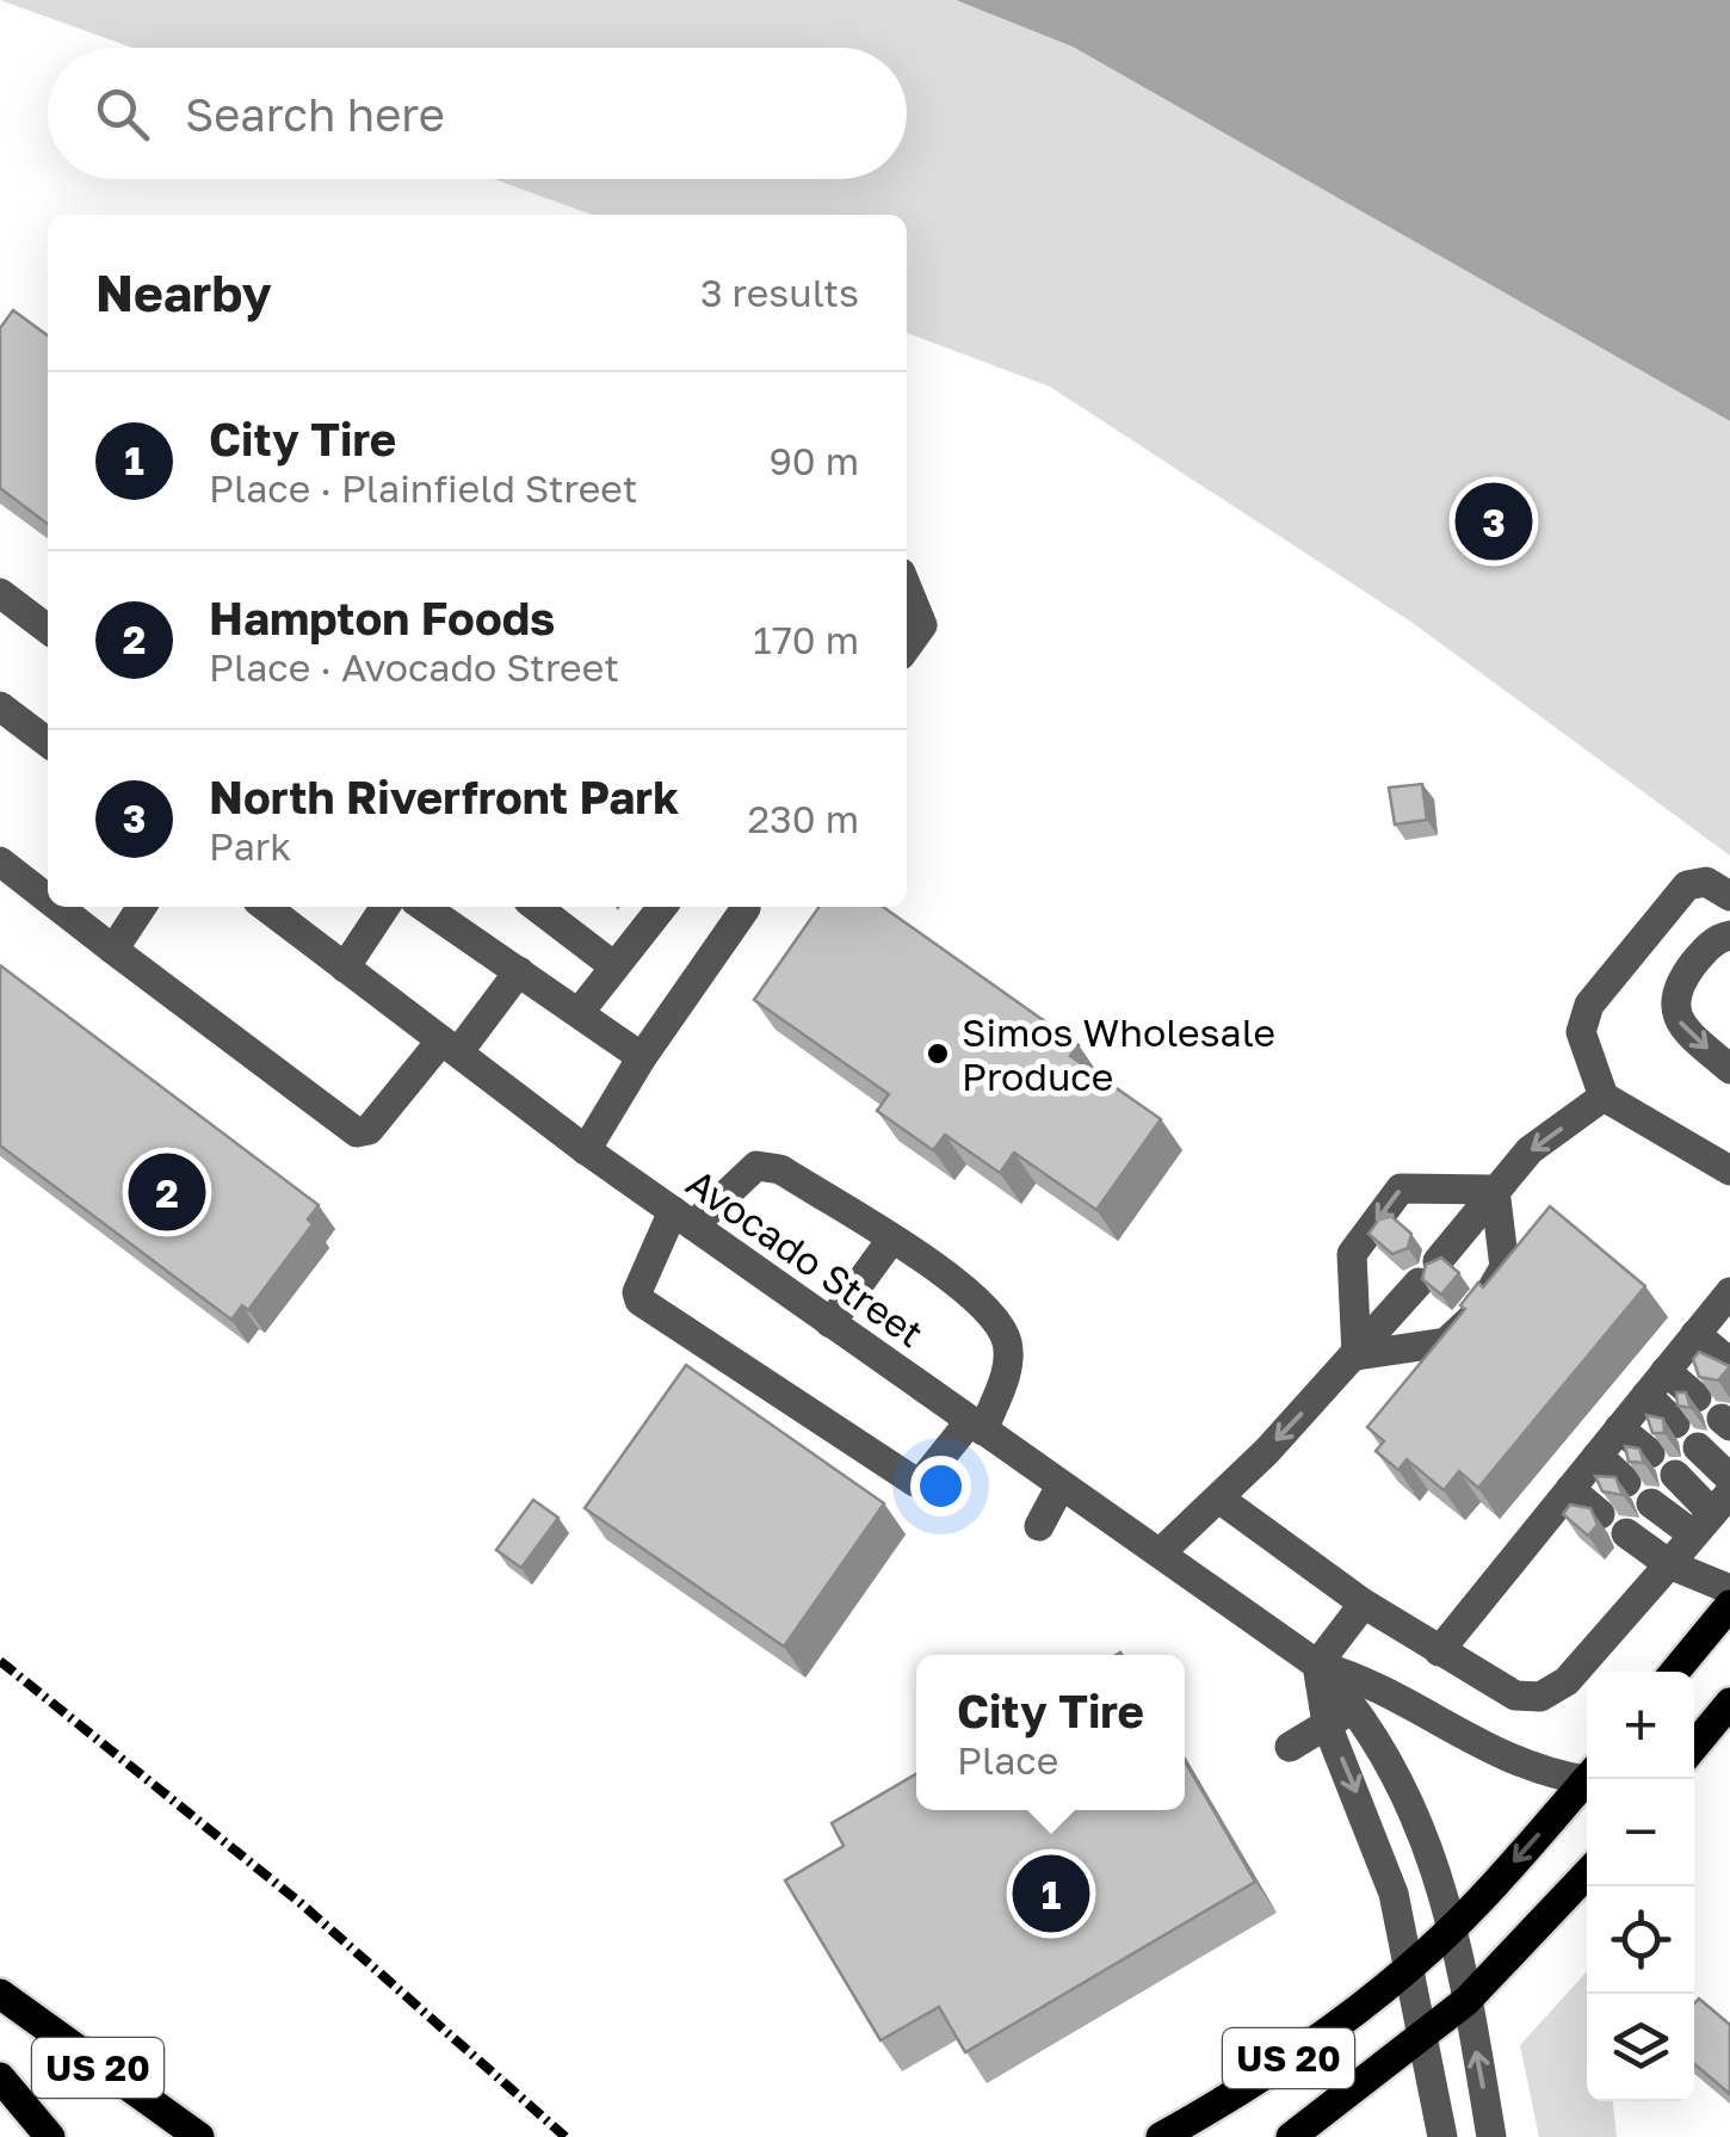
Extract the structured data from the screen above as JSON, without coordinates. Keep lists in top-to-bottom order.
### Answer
{
  "streets": {
    "main road": ["US 20"],
    "street": ["Avocado Street"]
  },
  "crossings": [
    ["Avocado Street", "US 20"]
  ],
  "places": ["Simos Wholesale Produce"],
  "page": {
    "search": "Search here",
    "heading": ["Nearby", "3 results"],
    "list": [
      {
        "mark": "1",
        "name": "City Tire",
        "note": "Place · Plainfield Street",
        "value": "90 m"
      },
      {
        "mark": "2",
        "name": "Hampton Foods",
        "note": "Place · Avocado Street",
        "value": "170 m"
      },
      {
        "mark": "3",
        "name": "North Riverfront Park",
        "note": "Park",
        "value": "230 m"
      }
    ],
    "pins": ["3", "2", "1"],
    "popup": ["City Tire", "Place"],
    "map_buttons": ["+", "−"]
  }
}
